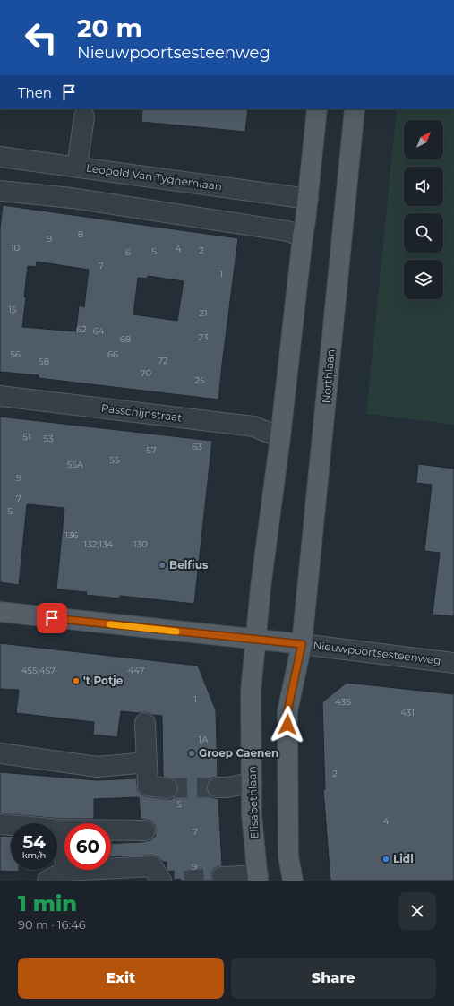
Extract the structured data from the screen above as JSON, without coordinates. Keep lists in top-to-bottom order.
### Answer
{
  "streets": {
    "main road": ["Northlaan", "Nieuwpoortsesteenweg", "Elisabethlaan"],
    "street": ["Leopold Van Tyghemlaan", "Passchijnstraat"]
  },
  "crossings": [
    ["Northlaan", "Nieuwpoortsesteenweg"],
    ["Nieuwpoortsesteenweg", "Elisabethlaan"]
  ],
  "places": [
    "Belfius",
    "'t Potje",
    "Groep Caenen",
    "Lidl"
  ],
  "house_numbers": [
    "8",
    "9",
    "10",
    "4",
    "2",
    "5",
    "6",
    "7",
    "1",
    "15",
    "21",
    "62",
    "64",
    "23",
    "68",
    "56",
    "66",
    "72",
    "58",
    "70",
    "25",
    "51",
    "53",
    "63",
    "57",
    "55",
    "55A",
    "9",
    "7",
    "5",
    "136",
    "132;134",
    "130",
    "455;457",
    "447",
    "1",
    "435",
    "431",
    "1A",
    "2",
    "5",
    "4",
    "7",
    "9"
  ],
  "north": "top right",
  "page": {
    "turn": ["20 m", "Nieuwpoortsesteenweg"],
    "then": "Then",
    "speed": "54 km/h",
    "limit": "60",
    "heading": ["1 min", "90 m · 16:46"],
    "buttons": ["Exit", "Share"]
  }
}
